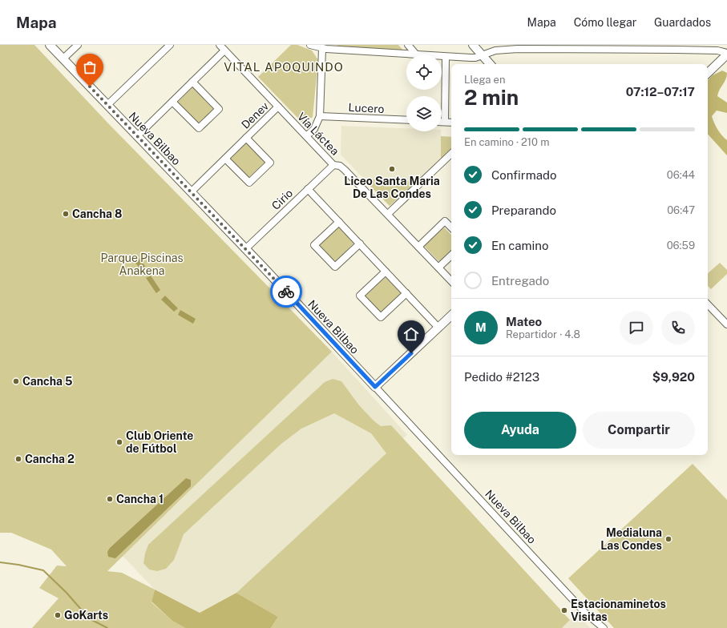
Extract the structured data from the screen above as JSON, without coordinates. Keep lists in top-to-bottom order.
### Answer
{
  "streets": {
    "street": [
      "Lucero",
      "Denev",
      "Vía Láctea",
      "Nueva Bilbao",
      "Cirio"
    ]
  },
  "crossings": [
    ["Denev", "Vía Láctea"],
    ["Denev", "Nueva Bilbao"],
    ["Vía Láctea", "Cirio"],
    ["Nueva Bilbao", "Cirio"]
  ],
  "districts": ["VITAL APOQUINDO"],
  "parks": ["Parque Piscinas Anakena"],
  "places": [
    "Liceo Santa Maria De Las Condes",
    "Cancha 8",
    "Cancha 5",
    "Club Oriente de Fútbol",
    "Cancha 2",
    "Cancha 1",
    "Medialuna Las Condes",
    "Estacionaminetos Visitas",
    "GoKarts"
  ],
  "page": {
    "header": "Mapa",
    "nav": ["Mapa", "Cómo llegar", "Guardados"],
    "heading": ["2 min", "Llega en", "07:12–07:17"],
    "panel": [
      "Mateo",
      "Repartidor · 4.8",
      "Pedido #2123",
      "$9,920"
    ],
    "bar": "En camino · 210 m",
    "list": [
      ["Confirmado", "06:44"],
      ["Preparando", "06:47"],
      ["En camino", "06:59"],
      "Entregado"
    ],
    "round": "M",
    "buttons": ["Ayuda", "Compartir"]
  }
}
